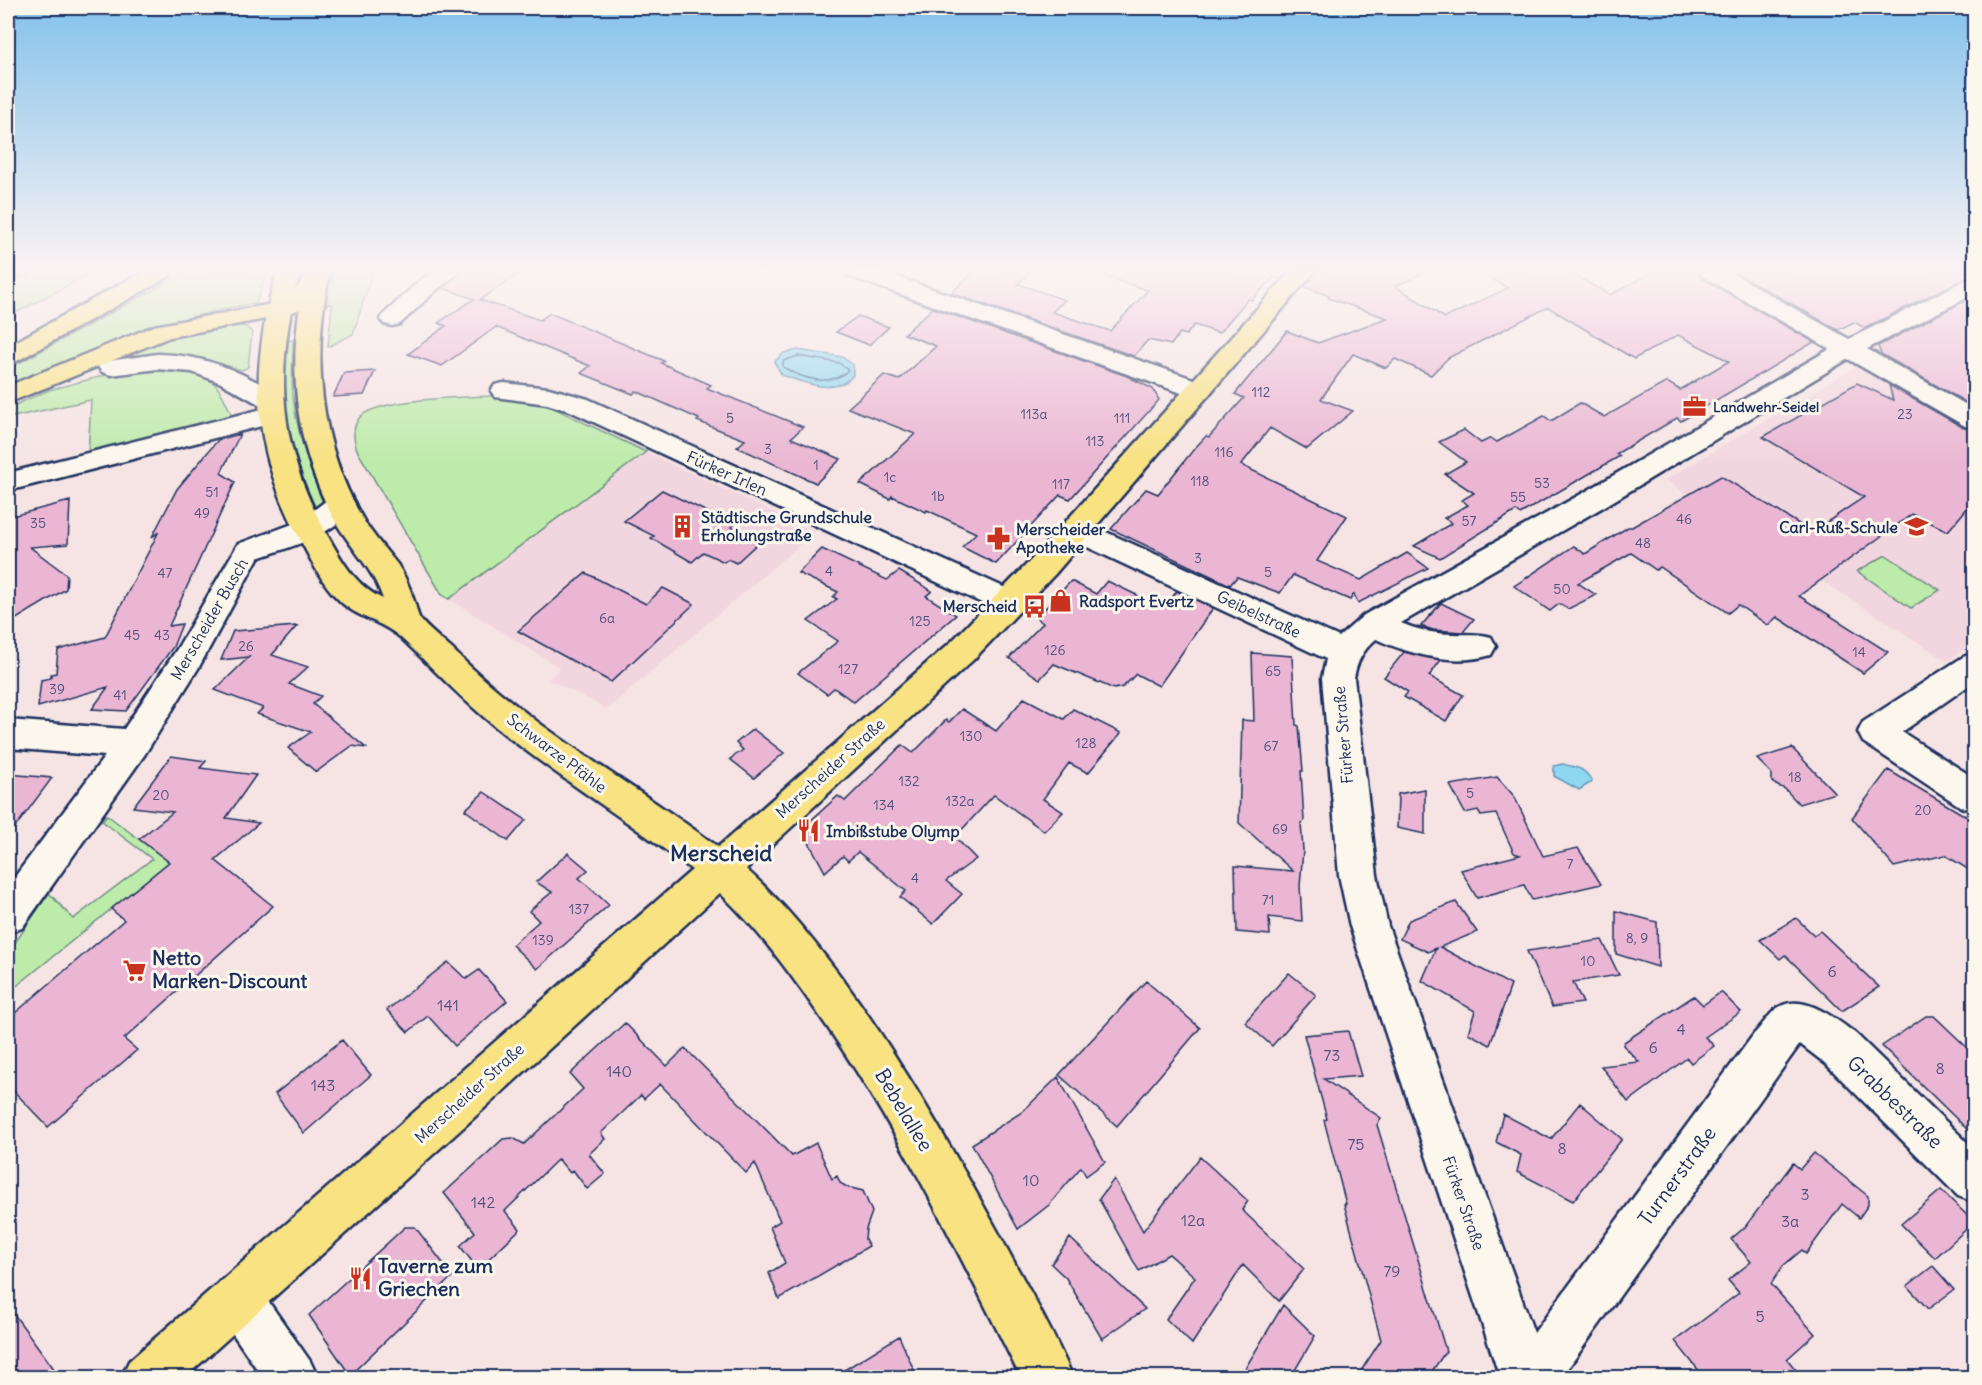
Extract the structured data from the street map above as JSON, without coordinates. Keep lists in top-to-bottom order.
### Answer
{
  "streets": {
    "main road": ["Schwarze Pfähle", "Merscheider Straße", "Bebelallee"],
    "street": [
      "Fürker Irlen",
      "Geibelstraße",
      "Merscheider Busch",
      "Fürker Straße",
      "Grabbestraße",
      "Turnerstraße"
    ]
  },
  "crossings": [
    ["Fürker Irlen", "Merscheider Straße"],
    ["Geibelstraße", "Fürker Straße"],
    ["Geibelstraße", "Merscheider Straße"],
    ["Merscheider Busch", "Schwarze Pfähle"],
    ["Schwarze Pfähle", "Merscheider Straße"],
    ["Schwarze Pfähle", "Bebelallee"],
    ["Merscheider Straße", "Bebelallee"],
    ["Grabbestraße", "Turnerstraße"]
  ],
  "districts": ["Merscheid"],
  "places": {
    "office": ["Landwehr-Seidel"],
    "building": ["Städtische Grundschule Erholungstraße"],
    "school or university": ["Carl-Ruß-Schule"],
    "pharmacy": ["Merscheider Apotheke"],
    "shop": ["Radsport Evertz"],
    "bus stop": ["Merscheid"],
    "restaurant": ["Imbißstube Olymp", "Taverne zum Griechen"],
    "supermarket": ["Netto Marken-Discount"]
  },
  "house_numbers": [
    "112",
    "113a",
    "23",
    "5",
    "111",
    "113",
    "3",
    "116",
    "1",
    "1c",
    "118",
    "53",
    "117",
    "51",
    "1b",
    "55",
    "49",
    "46",
    "57",
    "35",
    "48",
    "3",
    "4",
    "5",
    "47",
    "50",
    "6a",
    "125",
    "45",
    "43",
    "26",
    "126",
    "14",
    "127",
    "65",
    "39",
    "41",
    "130",
    "128",
    "67",
    "18",
    "132",
    "5",
    "20",
    "132a",
    "134",
    "20",
    "69",
    "7",
    "4",
    "71",
    "137",
    "8, 9",
    "139",
    "10",
    "6",
    "141",
    "4",
    "6",
    "73",
    "8",
    "140",
    "143",
    "75",
    "8",
    "10",
    "3",
    "142",
    "12a",
    "3a",
    "79",
    "5"
  ]
}
